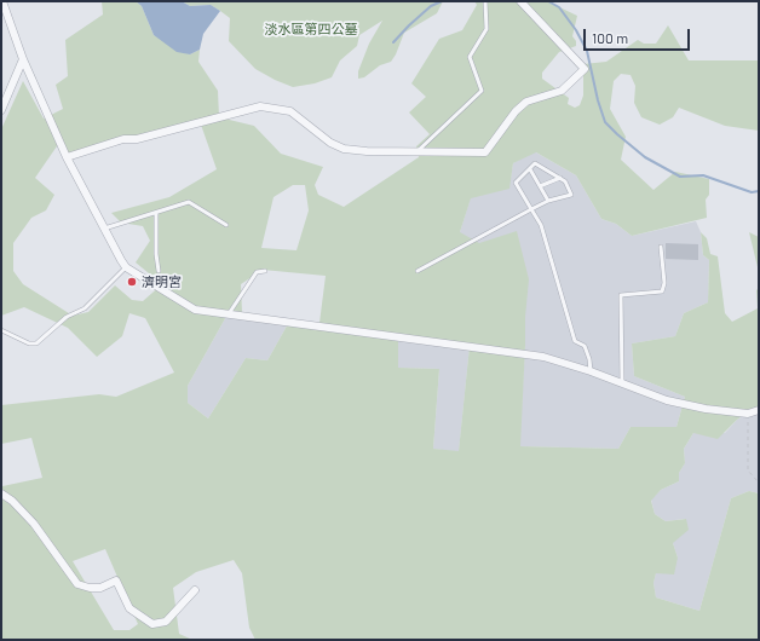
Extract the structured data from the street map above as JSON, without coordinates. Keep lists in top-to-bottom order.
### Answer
{
  "parks": ["淡水區第四公墓"],
  "places": ["濟明宮"],
  "scale_bar": "100 m"
}
